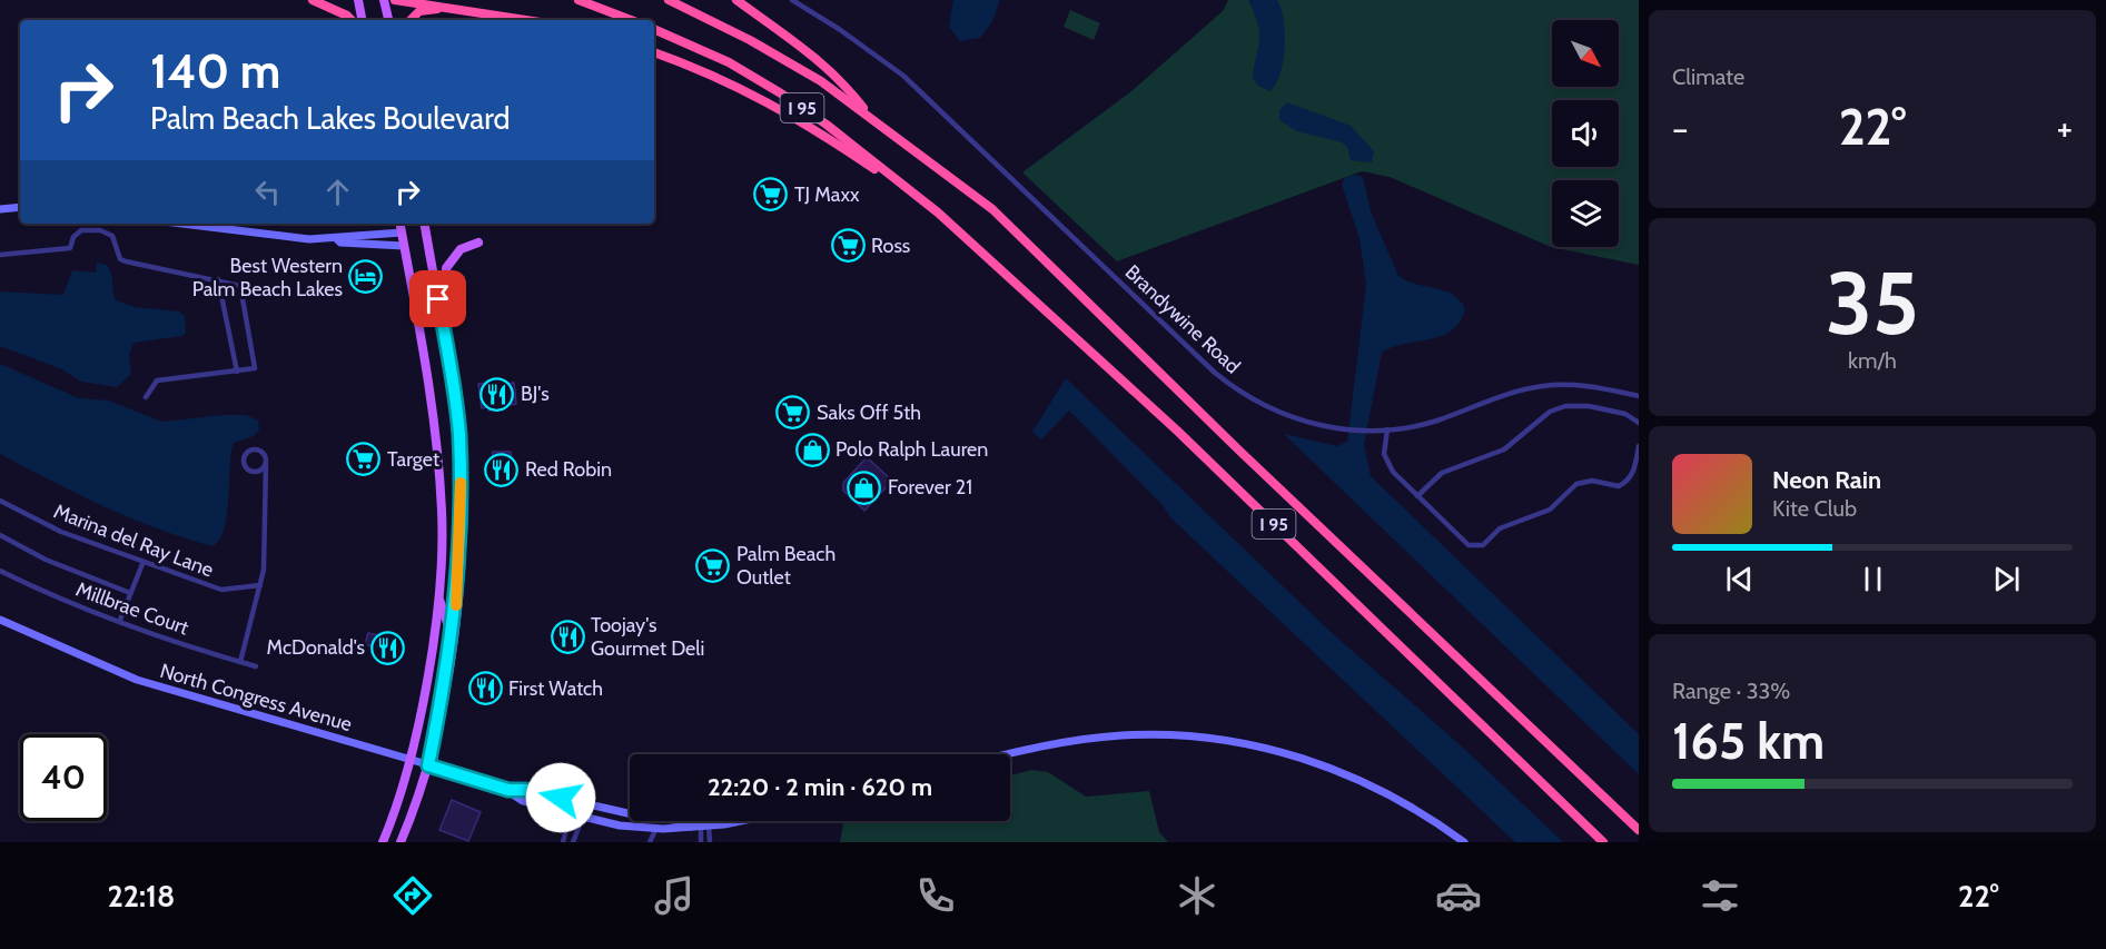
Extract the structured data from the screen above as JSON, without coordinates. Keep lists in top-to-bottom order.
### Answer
{
  "streets": {
    "highway": ["I 95"],
    "street": [
      "Brandywine Road",
      "Marina del Ray Lane",
      "Millbrae Court",
      "North Congress Avenue"
    ]
  },
  "places": {
    "supermarket": [
      "TJ Maxx",
      "Ross",
      "Saks Off 5th",
      "Target",
      "Palm Beach Outlet"
    ],
    "hotel": ["Best Western Palm Beach Lakes"],
    "restaurant": [
      "BJ's",
      "Red Robin",
      "Toojay's Gourmet Deli",
      "McDonald's",
      "First Watch"
    ],
    "shop": ["Polo Ralph Lauren", "Forever 21"]
  },
  "north": "bottom right",
  "page": {
    "tile": [
      "Climate",
      ["35", "km/h"],
      ["Range · 33%", "165 km"]
    ],
    "turn": ["140 m", "Palm Beach Lakes Boulevard"],
    "heat": ["−", "22°", "+"],
    "song": ["Neon Rain", "Kite Club"],
    "limit": "40",
    "trip": "22:20 · 2 min · 620 m",
    "tabs": ["22:18", "22°"]
  }
}
